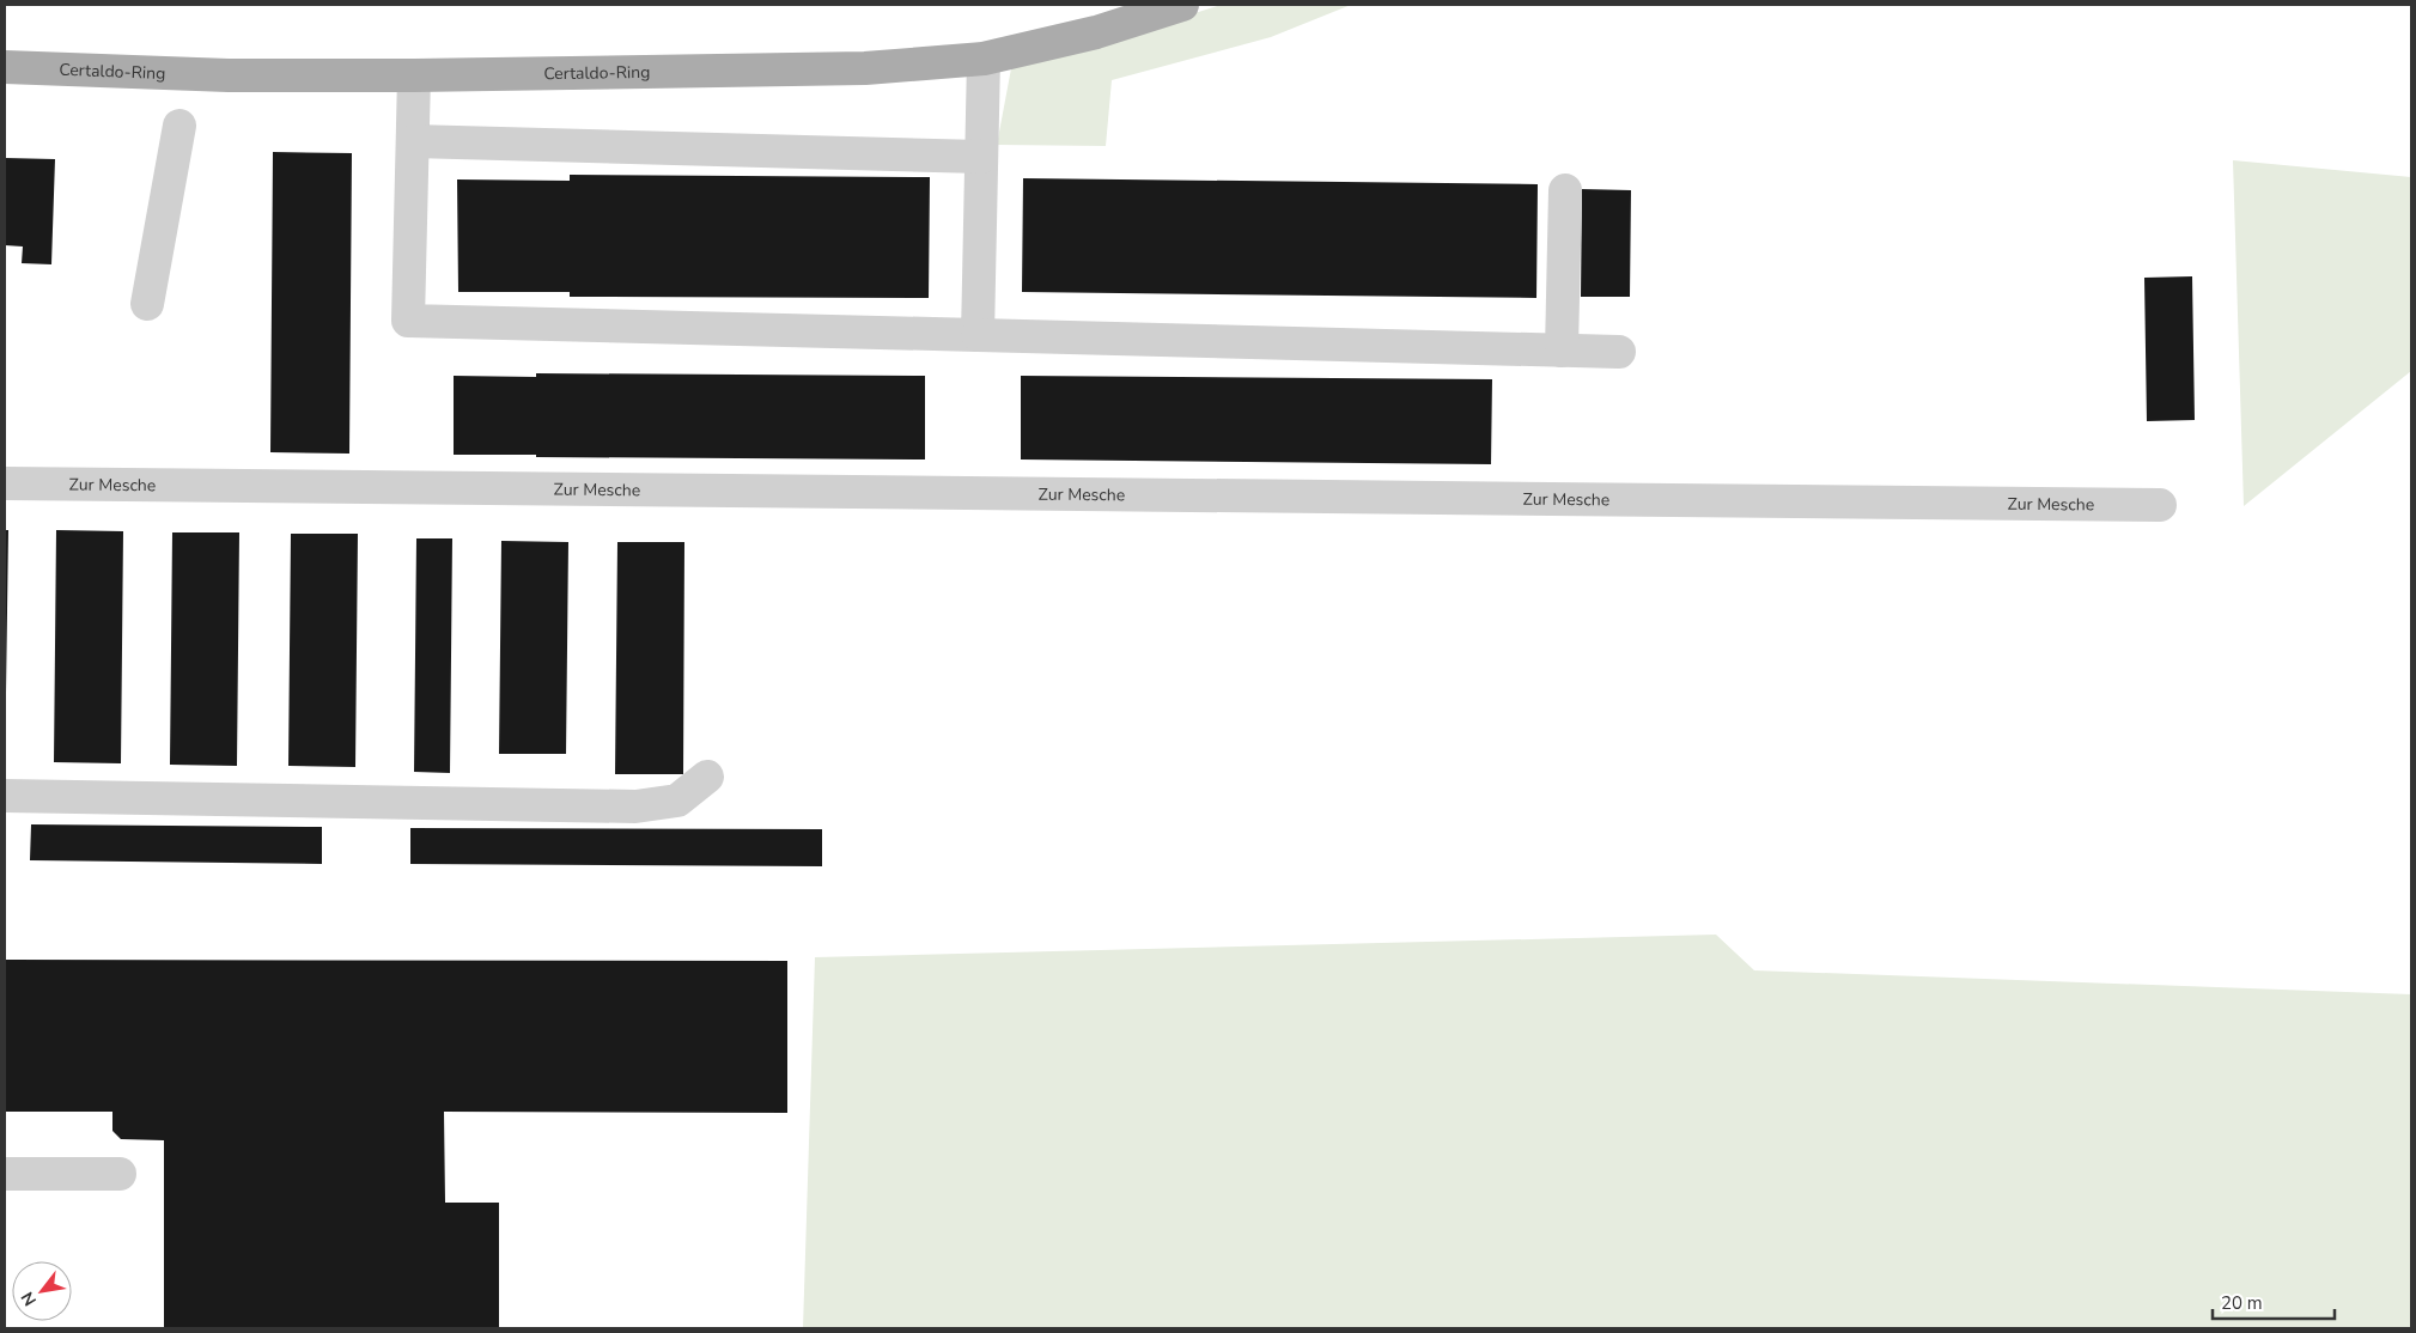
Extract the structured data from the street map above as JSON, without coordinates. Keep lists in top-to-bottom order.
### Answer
{
  "streets": {
    "main road": ["Certaldo-Ring"],
    "lane": ["Zur Mesche"]
  },
  "scale_bar": "20 m",
  "north": "bottom left"
}
